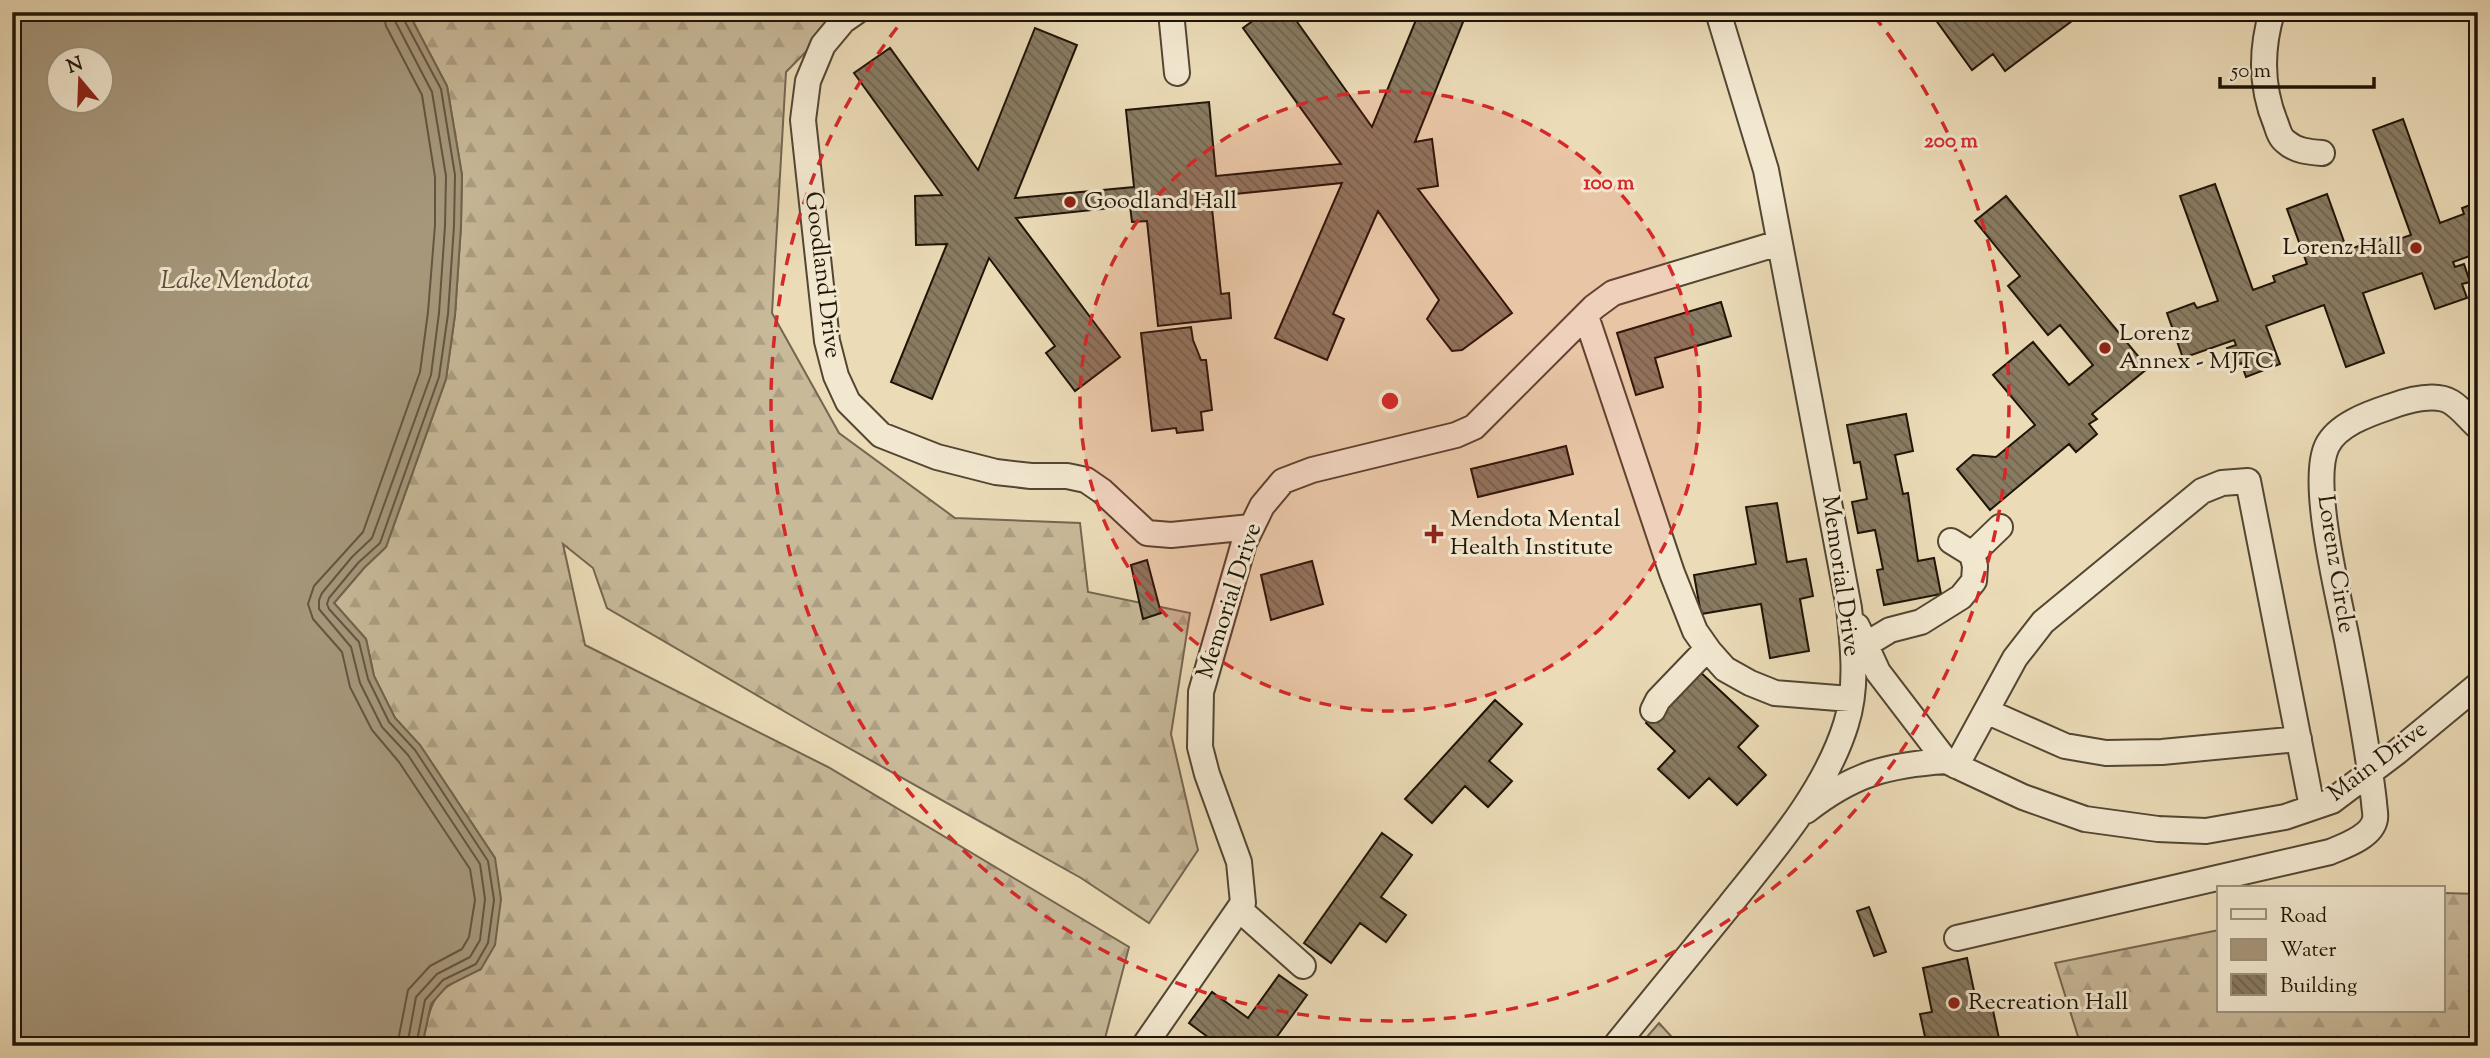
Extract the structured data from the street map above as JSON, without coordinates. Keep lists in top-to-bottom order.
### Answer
{
  "streets": {
    "lane": [
      "Goodland Drive",
      "Lorenz Circle",
      "Memorial Drive",
      "Main Drive"
    ]
  },
  "crossings": [
    ["Goodland Drive", "Memorial Drive"],
    ["Lorenz Circle", "Main Drive"],
    ["Memorial Drive", "Main Drive"]
  ],
  "water": ["Lake Mendota"],
  "places": {
    "other": [
      "Goodland Hall",
      "Lorenz Hall",
      "Lorenz Annex - MJTC",
      "Recreation Hall"
    ],
    "health": ["Mendota Mental Health Institute"]
  },
  "legend": ["Road", "Water", "Building"],
  "scale_bar": "50 m",
  "north": "top",
  "rings": ["200 m", "100 m"]
}
